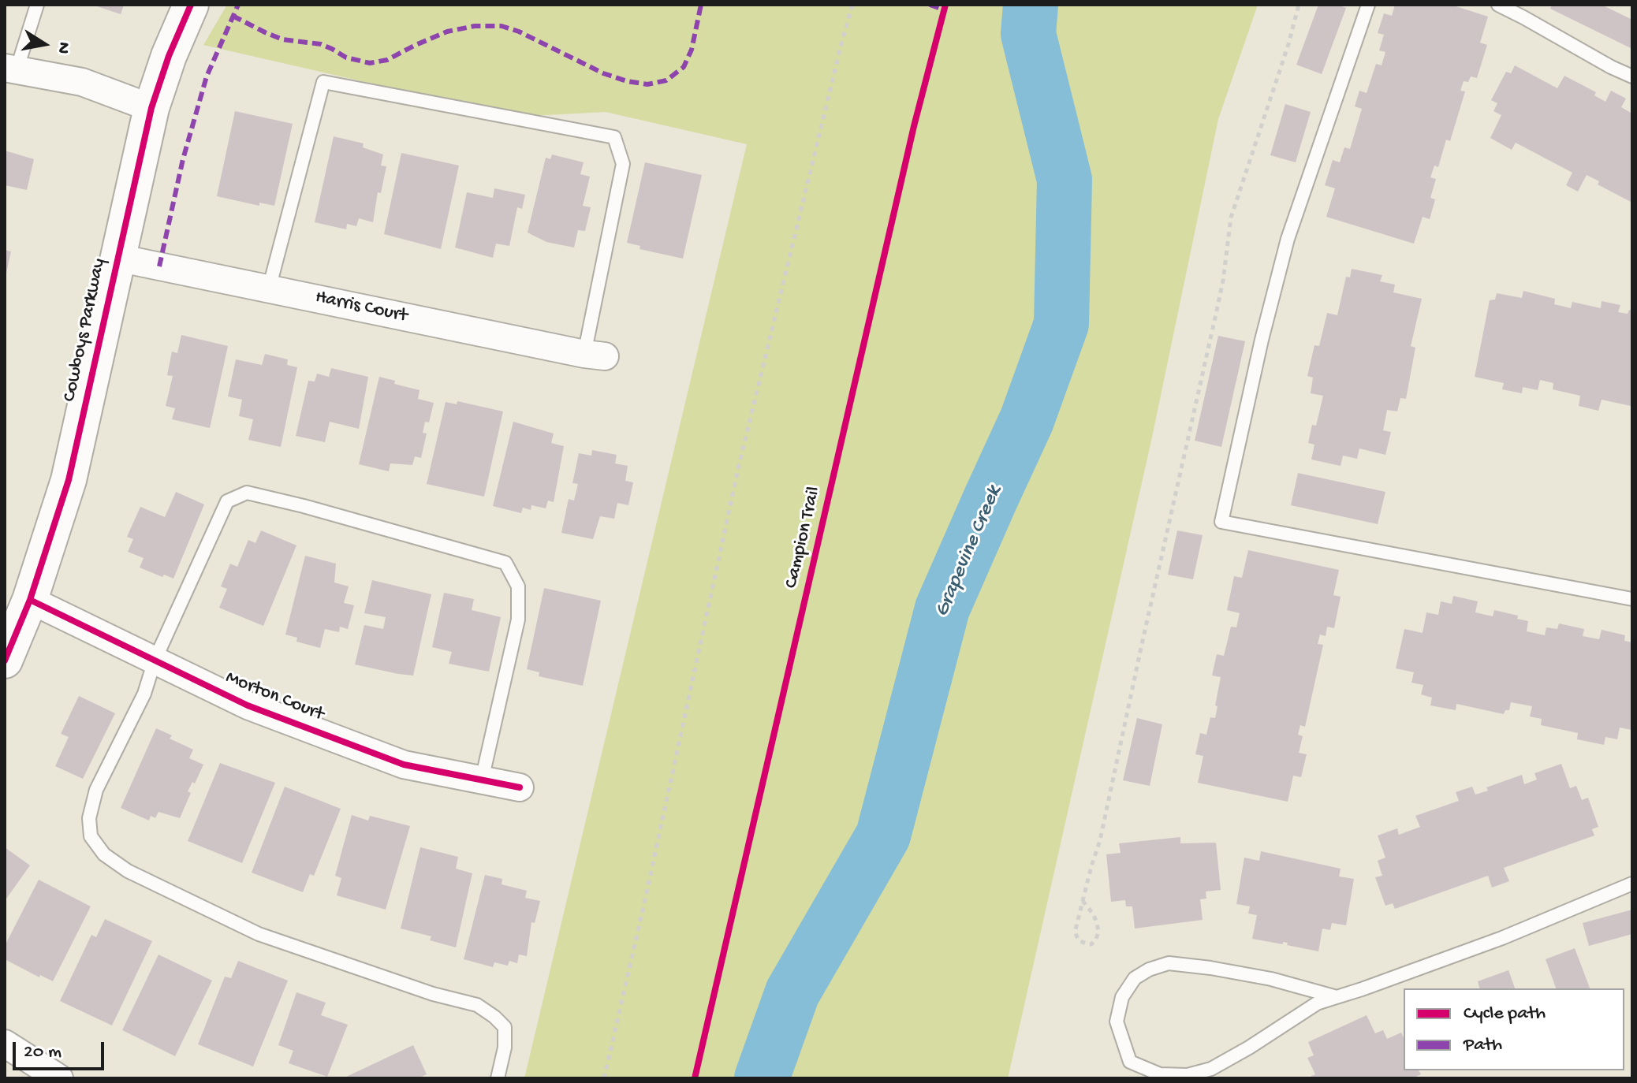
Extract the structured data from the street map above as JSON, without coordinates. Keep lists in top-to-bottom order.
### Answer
{
  "streets": {
    "street": ["Harris Court", "Cowboys Parkway", "Morton Court"],
    "cycle path": ["Campion Trail"]
  },
  "crossings": [
    ["Harris Court", "Cowboys Parkway"],
    ["Cowboys Parkway", "Morton Court"]
  ],
  "water": ["Grapevine Creek"],
  "legend": ["Cycle path", "Path"],
  "scale_bar": "20 m",
  "north": "right"
}
